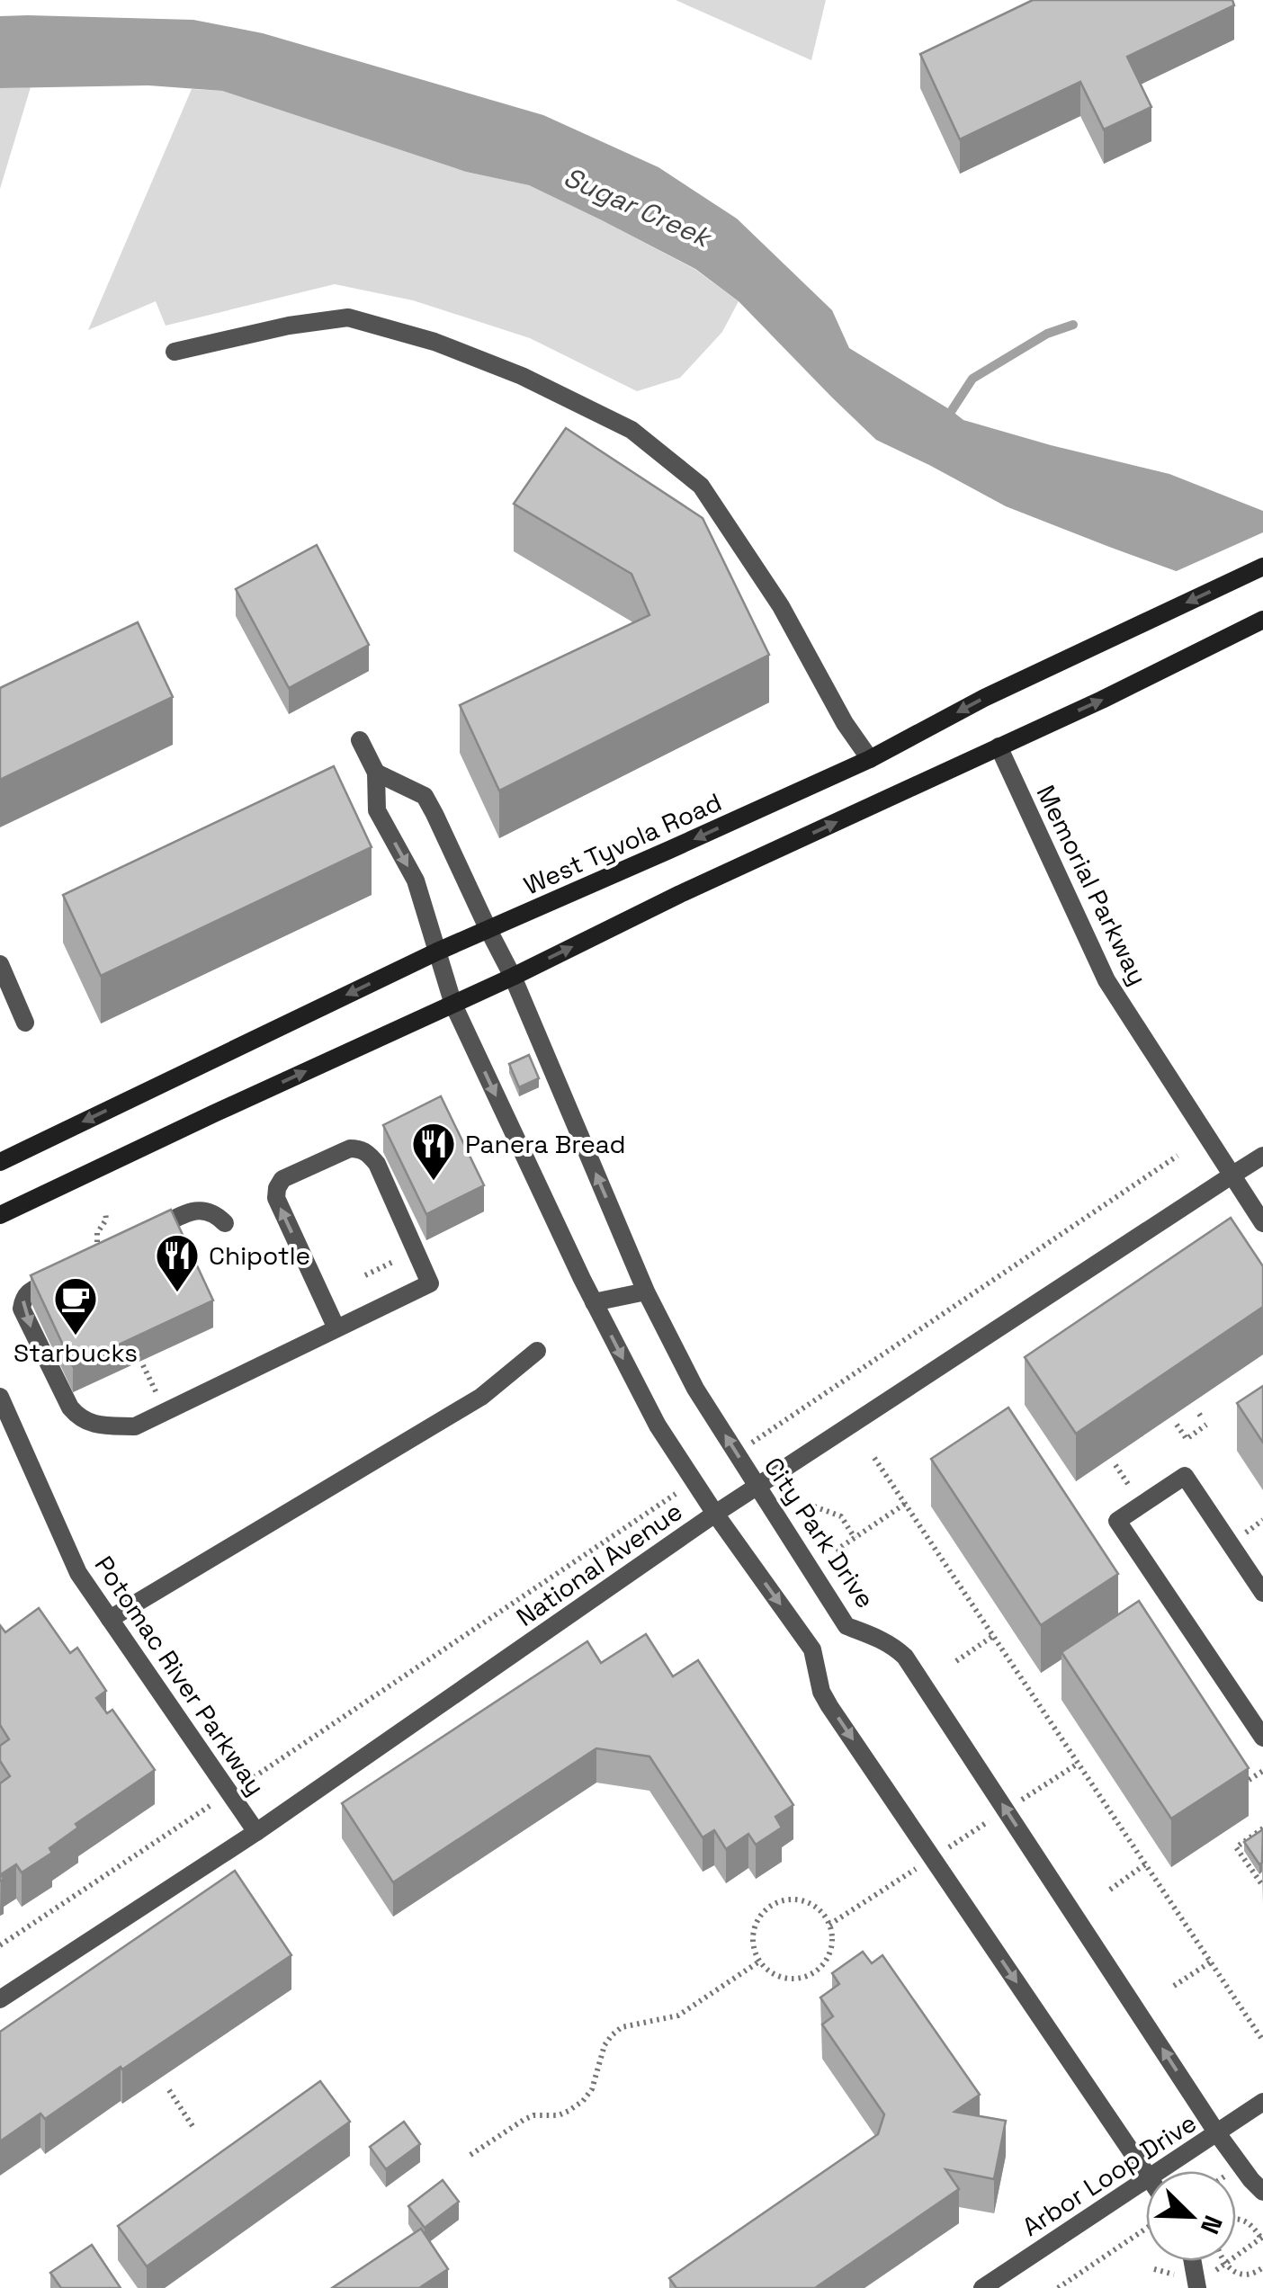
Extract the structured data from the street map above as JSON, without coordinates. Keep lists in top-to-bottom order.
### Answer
{
  "streets": {
    "main road": ["West Tyvola Road"],
    "street": [
      "Memorial Parkway",
      "City Park Drive",
      "National Avenue",
      "Potomac River Parkway",
      "Arbor Loop Drive"
    ]
  },
  "crossings": [
    ["West Tyvola Road", "City Park Drive"],
    ["Memorial Parkway", "National Avenue"],
    ["City Park Drive", "National Avenue"],
    ["City Park Drive", "Arbor Loop Drive"],
    ["National Avenue", "Potomac River Parkway"]
  ],
  "water": ["Sugar Creek"],
  "places": {
    "restaurant": ["Panera Bread", "Chipotle"],
    "cafe": ["Starbucks"]
  },
  "north": "bottom right"
}
